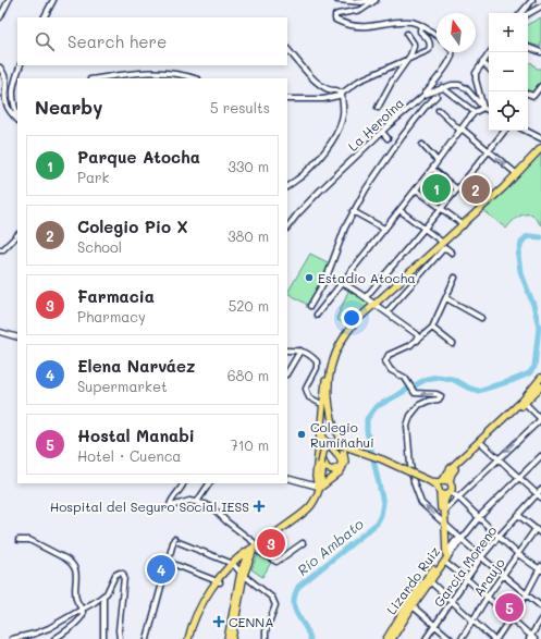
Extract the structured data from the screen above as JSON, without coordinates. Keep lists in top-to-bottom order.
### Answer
{
  "streets": {
    "main road": ["Lizardo Ruiz"],
    "street": ["La Heroina", "García Moreno", "Araujo"]
  },
  "water": ["Río Ambato"],
  "places": {
    "other": ["Estadio Atocha", "Colegio Rumiñahui"],
    "health": ["Hospital del Seguro Social IESS", "CENNA"]
  },
  "north": "top",
  "page": {
    "map_buttons": ["+", "−"],
    "search": "Search here",
    "heading": ["Nearby", "5 results"],
    "list": [
      {
        "mark": "1",
        "name": "Parque Atocha",
        "note": "Park",
        "value": "330 m"
      },
      {
        "mark": "2",
        "name": "Colegio Pio X",
        "note": "School",
        "value": "380 m"
      },
      {
        "mark": "3",
        "name": "Farmacia",
        "note": "Pharmacy",
        "value": "520 m"
      },
      {
        "mark": "4",
        "name": "Elena Narváez",
        "note": "Supermarket",
        "value": "680 m"
      },
      {
        "mark": "5",
        "name": "Hostal Manabi",
        "note": "Hotel · Cuenca",
        "value": "710 m"
      }
    ],
    "pins": [
      "1",
      "2",
      "3",
      "4",
      "5"
    ]
  }
}
